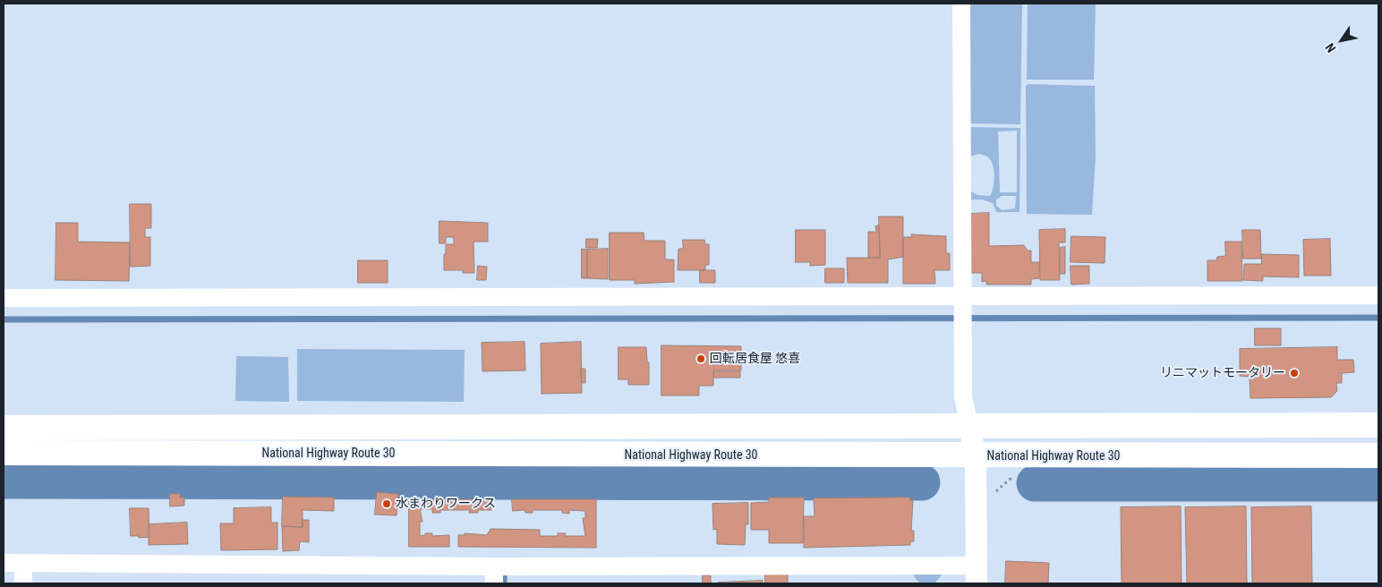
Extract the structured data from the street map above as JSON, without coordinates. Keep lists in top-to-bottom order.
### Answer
{
  "streets": {
    "highway": ["National Highway Route 30"]
  },
  "places": ["回転居食屋 悠喜", "リニマットモータリー", "水まわりワークス"],
  "north": "bottom left"
}
